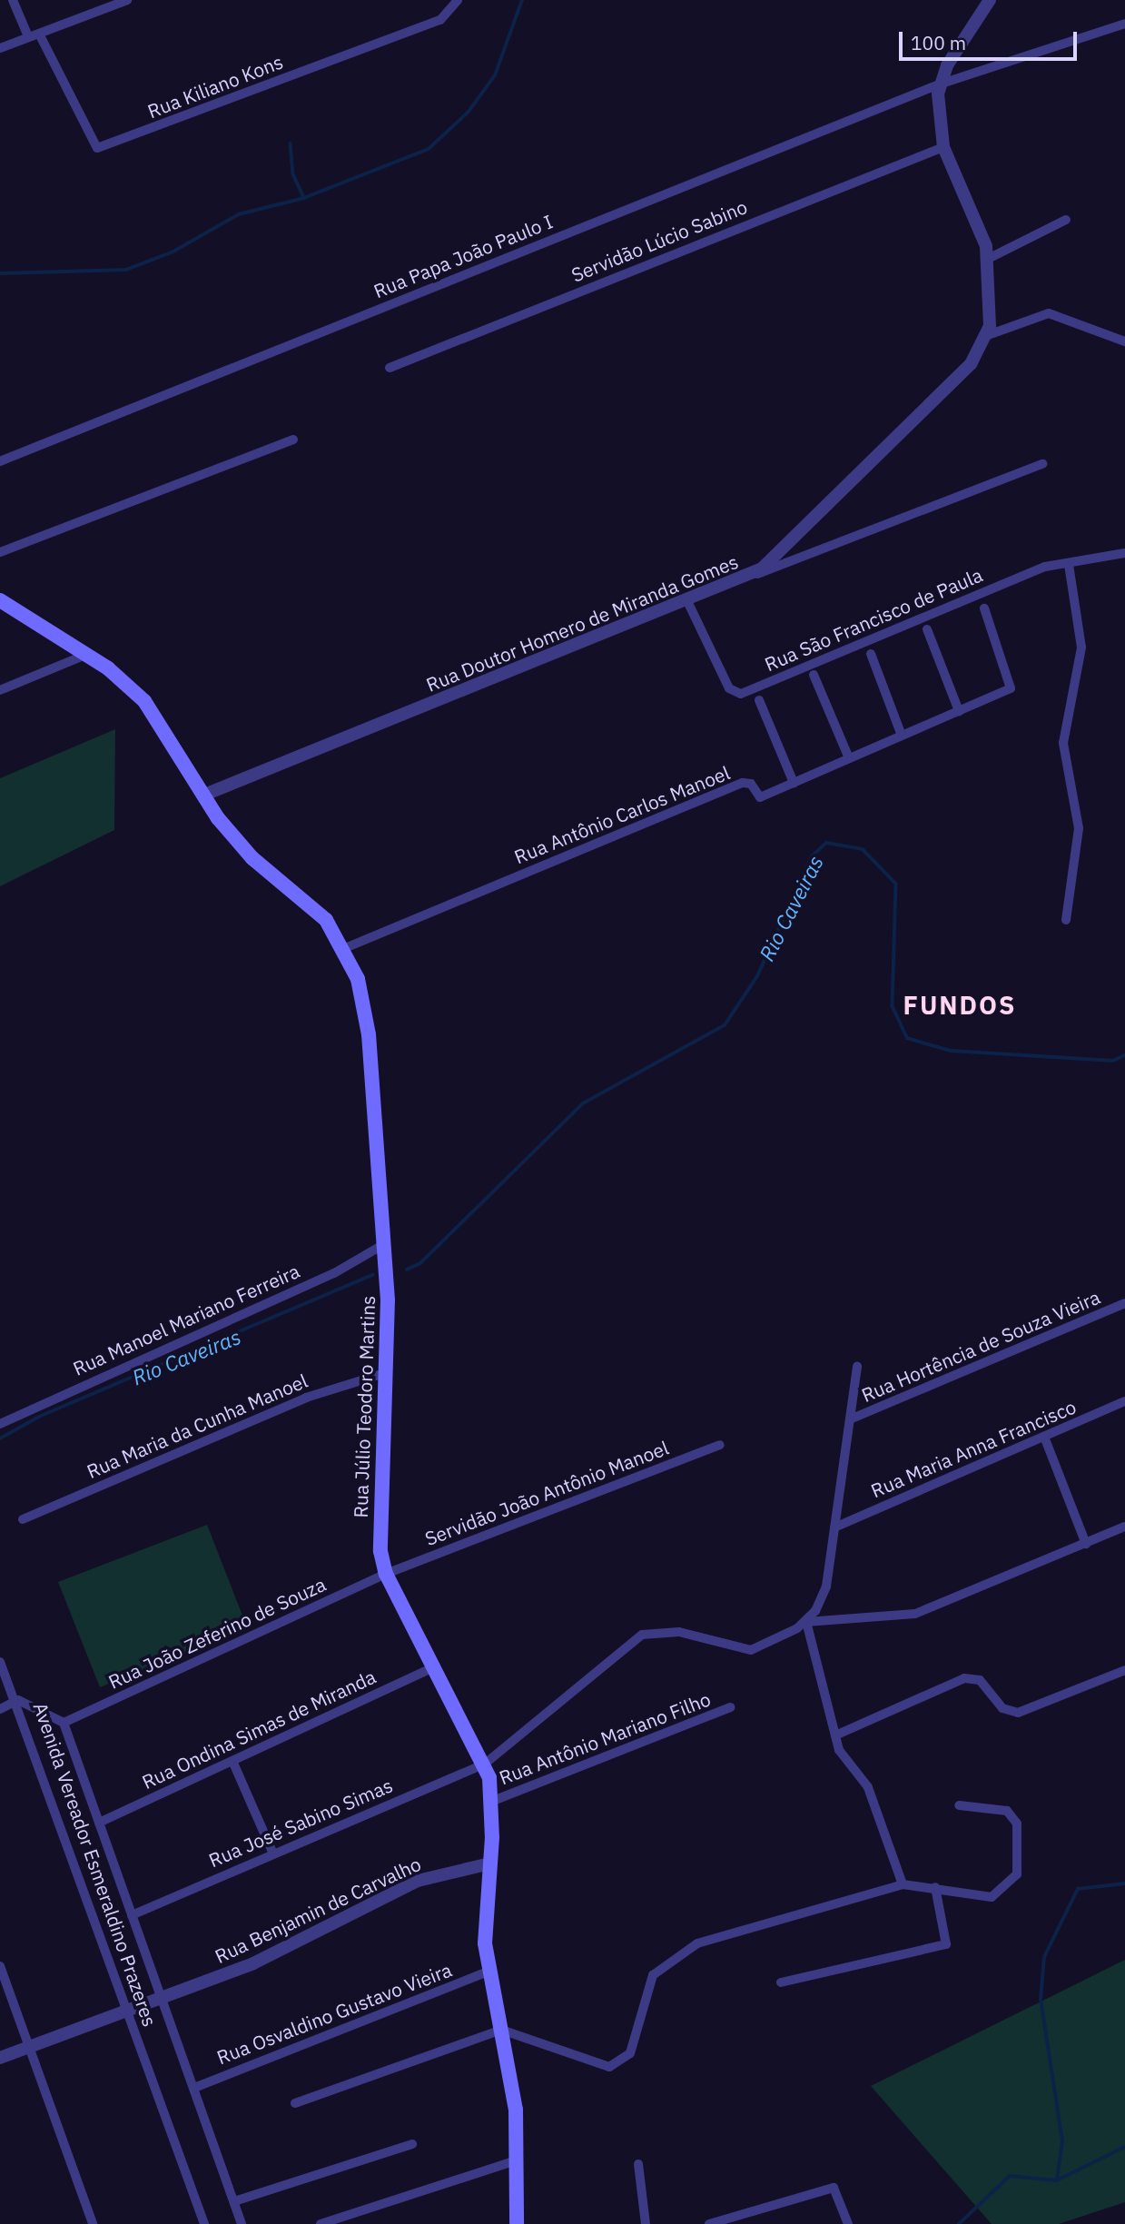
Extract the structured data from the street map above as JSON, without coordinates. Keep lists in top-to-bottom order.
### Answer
{
  "streets": {
    "main road": ["Rua Júlio Teodoro Martins"],
    "street": [
      "Rua Kiliano Kons",
      "Servidão Lúcio Sabino",
      "Rua Papa João Paulo I",
      "Rua São Francisco de Paula",
      "Rua Doutor Homero de Miranda Gomes",
      "Rua Antônio Carlos Manoel",
      "Rua Manoel Mariano Ferreira",
      "Rua Hortência de Souza Vieira",
      "Rua Maria da Cunha Manoel",
      "Rua Maria Anna Francisco",
      "Servidão João Antônio Manoel",
      "Rua João Zeferino de Souza",
      "Rua Ondina Simas de Miranda",
      "Rua Antônio Mariano Filho",
      "Rua José Sabino Simas",
      "Avenida Vereador Esmeraldino Prazeres",
      "Rua Benjamin de Carvalho",
      "Rua Osvaldino Gustavo Vieira"
    ]
  },
  "crossings": [
    ["Rua São Francisco de Paula", "Rua Doutor Homero de Miranda Gomes"],
    ["Rua Doutor Homero de Miranda Gomes", "Rua Júlio Teodoro Martins"],
    ["Rua Antônio Carlos Manoel", "Rua Júlio Teodoro Martins"],
    ["Rua Manoel Mariano Ferreira", "Rua Júlio Teodoro Martins"],
    ["Rua Júlio Teodoro Martins", "Rua Maria da Cunha Manoel"],
    ["Rua Júlio Teodoro Martins", "Servidão João Antônio Manoel"],
    ["Rua Júlio Teodoro Martins", "Rua João Zeferino de Souza"],
    ["Rua Júlio Teodoro Martins", "Rua Ondina Simas de Miranda"],
    ["Rua Júlio Teodoro Martins", "Rua Antônio Mariano Filho"],
    ["Rua Júlio Teodoro Martins", "Rua José Sabino Simas"],
    ["Rua Júlio Teodoro Martins", "Rua Benjamin de Carvalho"],
    ["Rua Júlio Teodoro Martins", "Rua Osvaldino Gustavo Vieira"],
    ["Servidão João Antônio Manoel", "Rua João Zeferino de Souza"],
    ["Rua João Zeferino de Souza", "Avenida Vereador Esmeraldino Prazeres"],
    ["Rua Ondina Simas de Miranda", "Avenida Vereador Esmeraldino Prazeres"],
    ["Rua José Sabino Simas", "Avenida Vereador Esmeraldino Prazeres"],
    ["Avenida Vereador Esmeraldino Prazeres", "Rua Benjamin de Carvalho"],
    ["Avenida Vereador Esmeraldino Prazeres", "Rua Osvaldino Gustavo Vieira"]
  ],
  "districts": ["FUNDOS"],
  "water": ["Rio Caveiras"],
  "scale_bar": "100 m"
}
